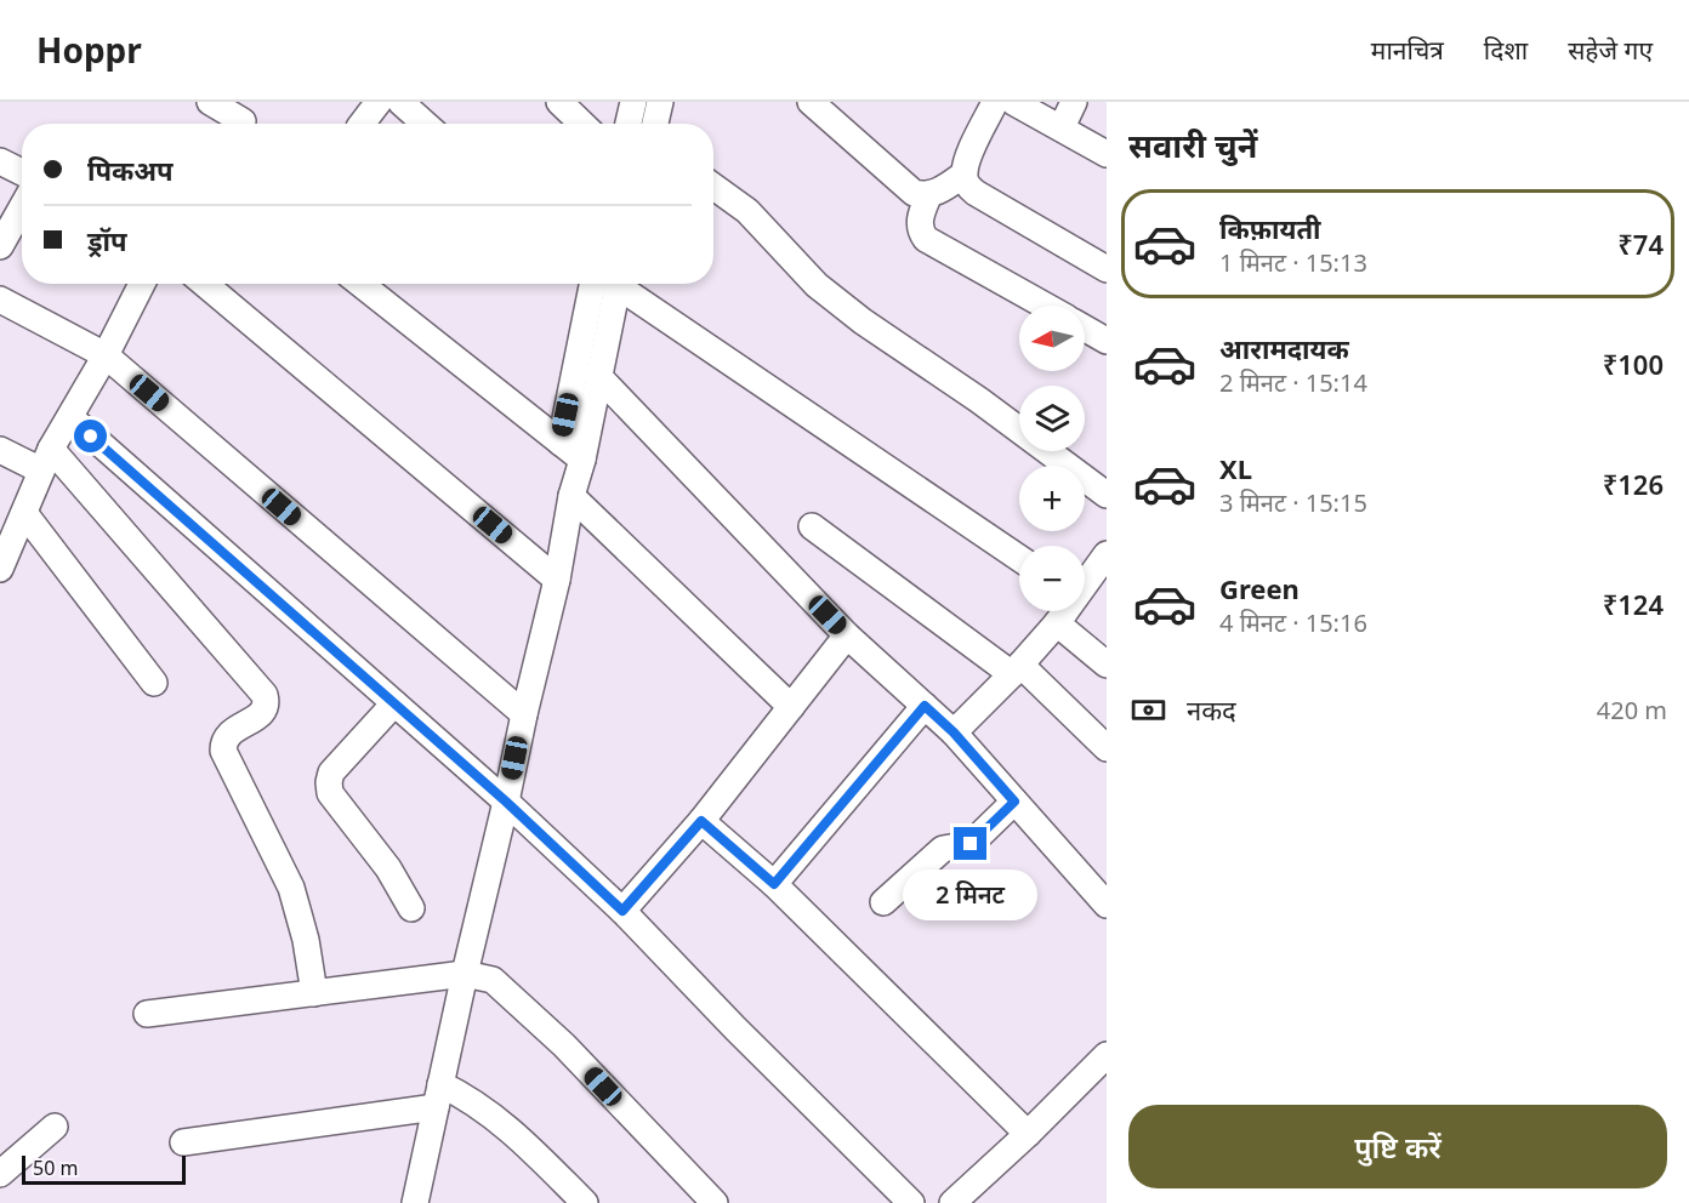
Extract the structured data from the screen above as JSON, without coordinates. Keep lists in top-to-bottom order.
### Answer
{
  "scale_bar": "50 m",
  "north": "left",
  "page": {
    "header": "Hoppr",
    "nav": ["मानचित्र", "दिशा", "सहेजे गए"],
    "heading": "सवारी चुनें",
    "banner": ["पिकअप", "ड्रॉप"],
    "list": [
      {
        "name": "किफ़ायती",
        "note": "1 मिनट · 15:13",
        "value": "₹74"
      },
      {
        "name": "आरामदायक",
        "note": "2 मिनट · 15:14",
        "value": "₹100"
      },
      {
        "name": "XL",
        "note": "3 मिनट · 15:15",
        "value": "₹126"
      },
      {
        "name": "Green",
        "note": "4 मिनट · 15:16",
        "value": "₹124"
      }
    ],
    "map_buttons": ["+", "−"],
    "pay": ["नकद", "420 m"],
    "bubble": "2 मिनट",
    "buttons": "पुष्टि करें",
    "scale": "50 m"
  }
}
